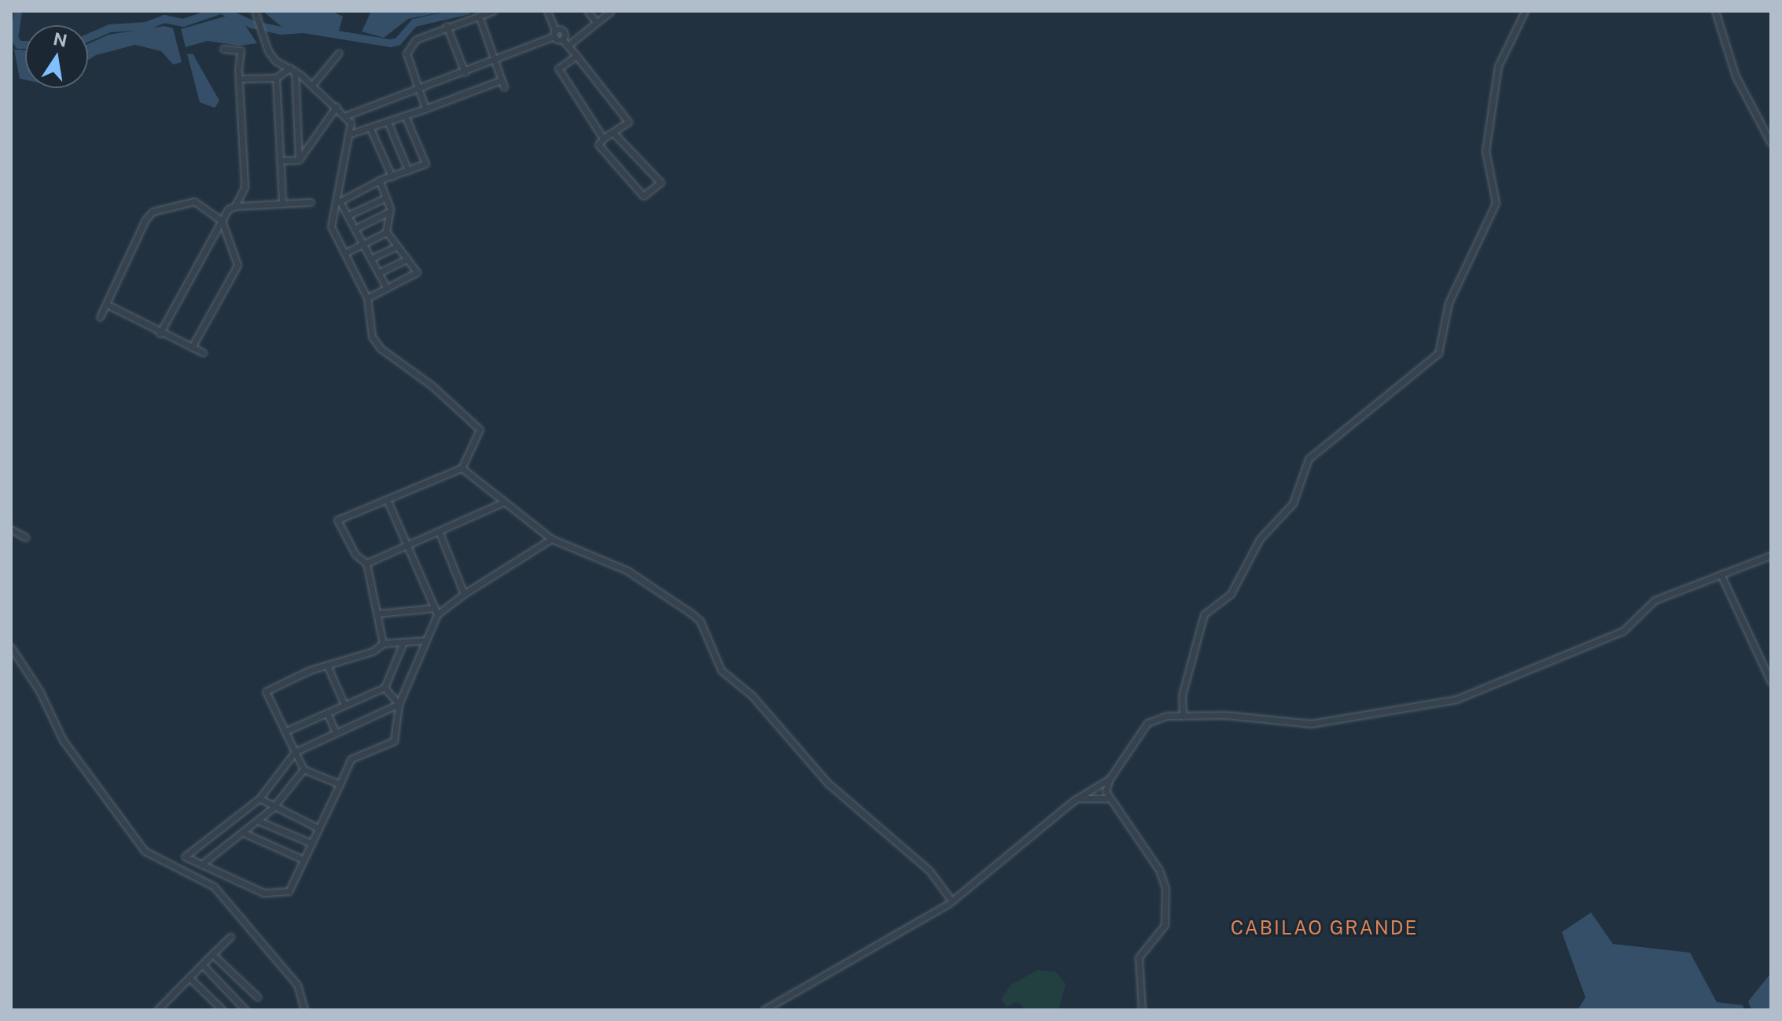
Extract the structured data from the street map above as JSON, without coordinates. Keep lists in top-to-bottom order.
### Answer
{
  "districts": ["CABILAO GRANDE"],
  "north": "top"
}
